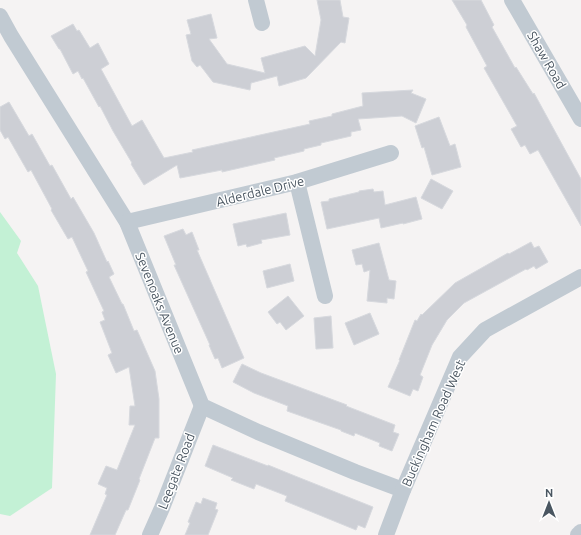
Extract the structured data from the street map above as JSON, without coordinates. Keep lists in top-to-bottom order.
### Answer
{
  "streets": {
    "street": [
      "Shaw Road",
      "Alderdale Drive",
      "Sevenoaks Avenue",
      "Buckingham Road West",
      "Leegate Road"
    ]
  },
  "crossings": [
    ["Alderdale Drive", "Sevenoaks Avenue"],
    ["Sevenoaks Avenue", "Leegate Road"]
  ],
  "north": "top"
}
